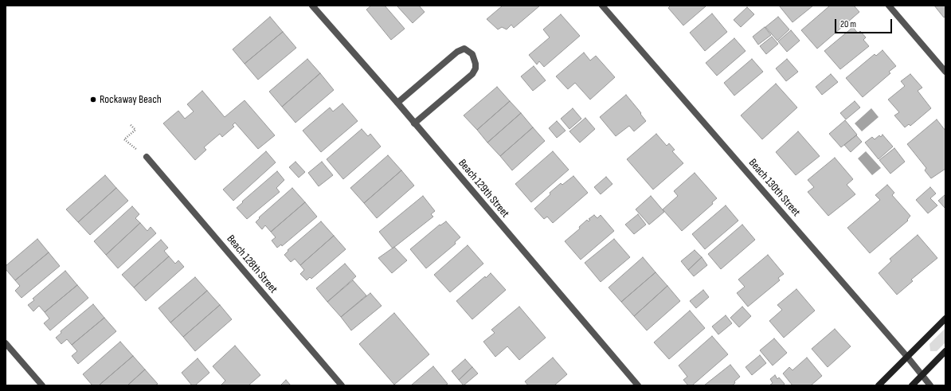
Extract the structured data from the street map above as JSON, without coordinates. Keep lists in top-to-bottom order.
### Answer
{
  "streets": {
    "street": ["Beach 130th Street", "Beach 129th Street", "Beach 128th Street"]
  },
  "places": ["Rockaway Beach"],
  "scale_bar": "20 m"
}
